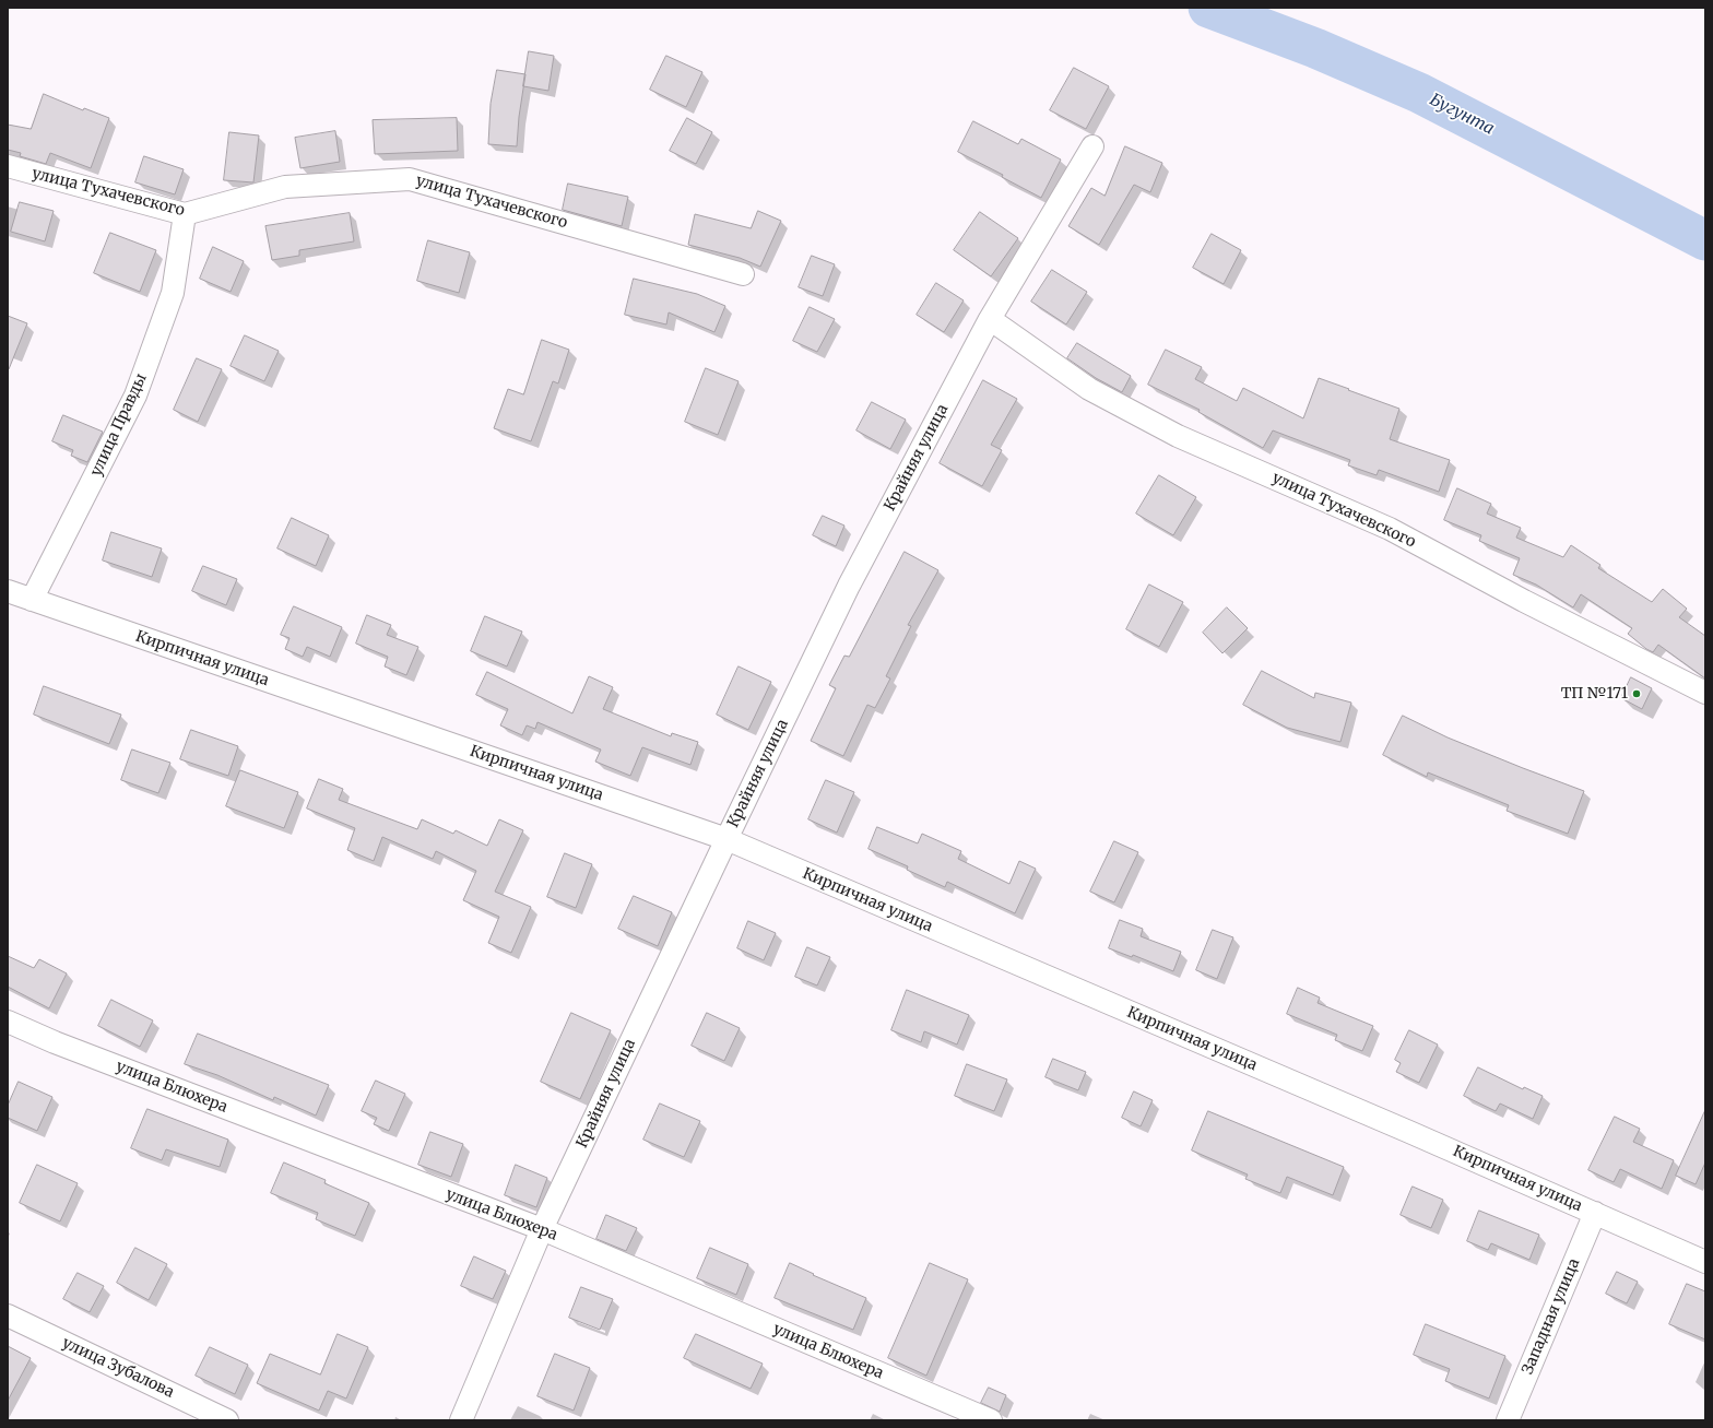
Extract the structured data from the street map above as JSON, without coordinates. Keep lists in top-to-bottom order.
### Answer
{
  "streets": {
    "street": [
      "улица Тухачевского",
      "улица Правды",
      "Крайняя улица",
      "Кирпичная улица",
      "улица Блюхера",
      "Западная улица",
      "улица Зубалова"
    ]
  },
  "crossings": [
    ["улица Тухачевского", "улица Правды"],
    ["улица Тухачевского", "Крайняя улица"],
    ["улица Правды", "Кирпичная улица"],
    ["Крайняя улица", "Кирпичная улица"],
    ["Крайняя улица", "улица Блюхера"],
    ["Кирпичная улица", "Западная улица"]
  ],
  "water": ["Бугунта"],
  "places": ["ТП №171"]
}
